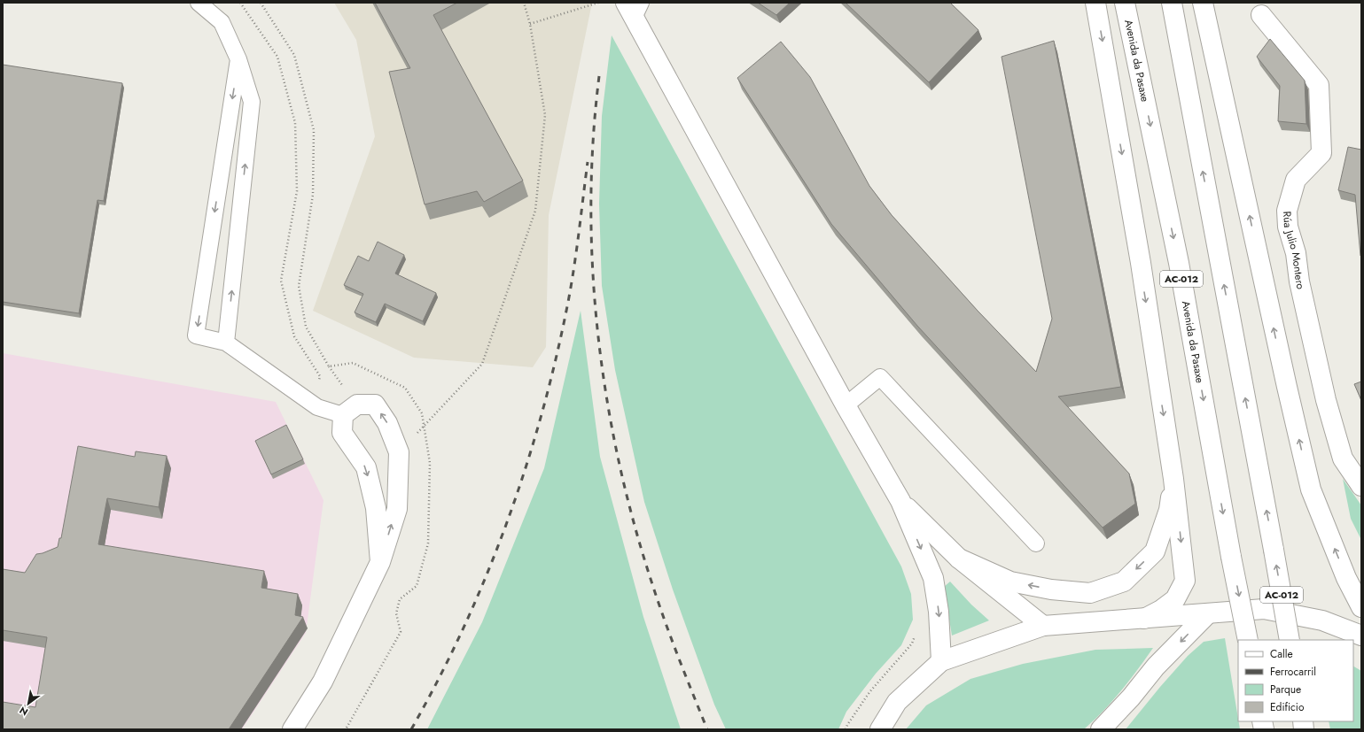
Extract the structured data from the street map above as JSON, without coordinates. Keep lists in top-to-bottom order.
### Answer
{
  "streets": {
    "main road": ["Avenida da Pasaxe", "Rúa Julio Montero", "AC-012"]
  },
  "legend": [
    "Calle",
    "Ferrocarril",
    "Parque",
    "Edificio"
  ],
  "north": "bottom left"
}
